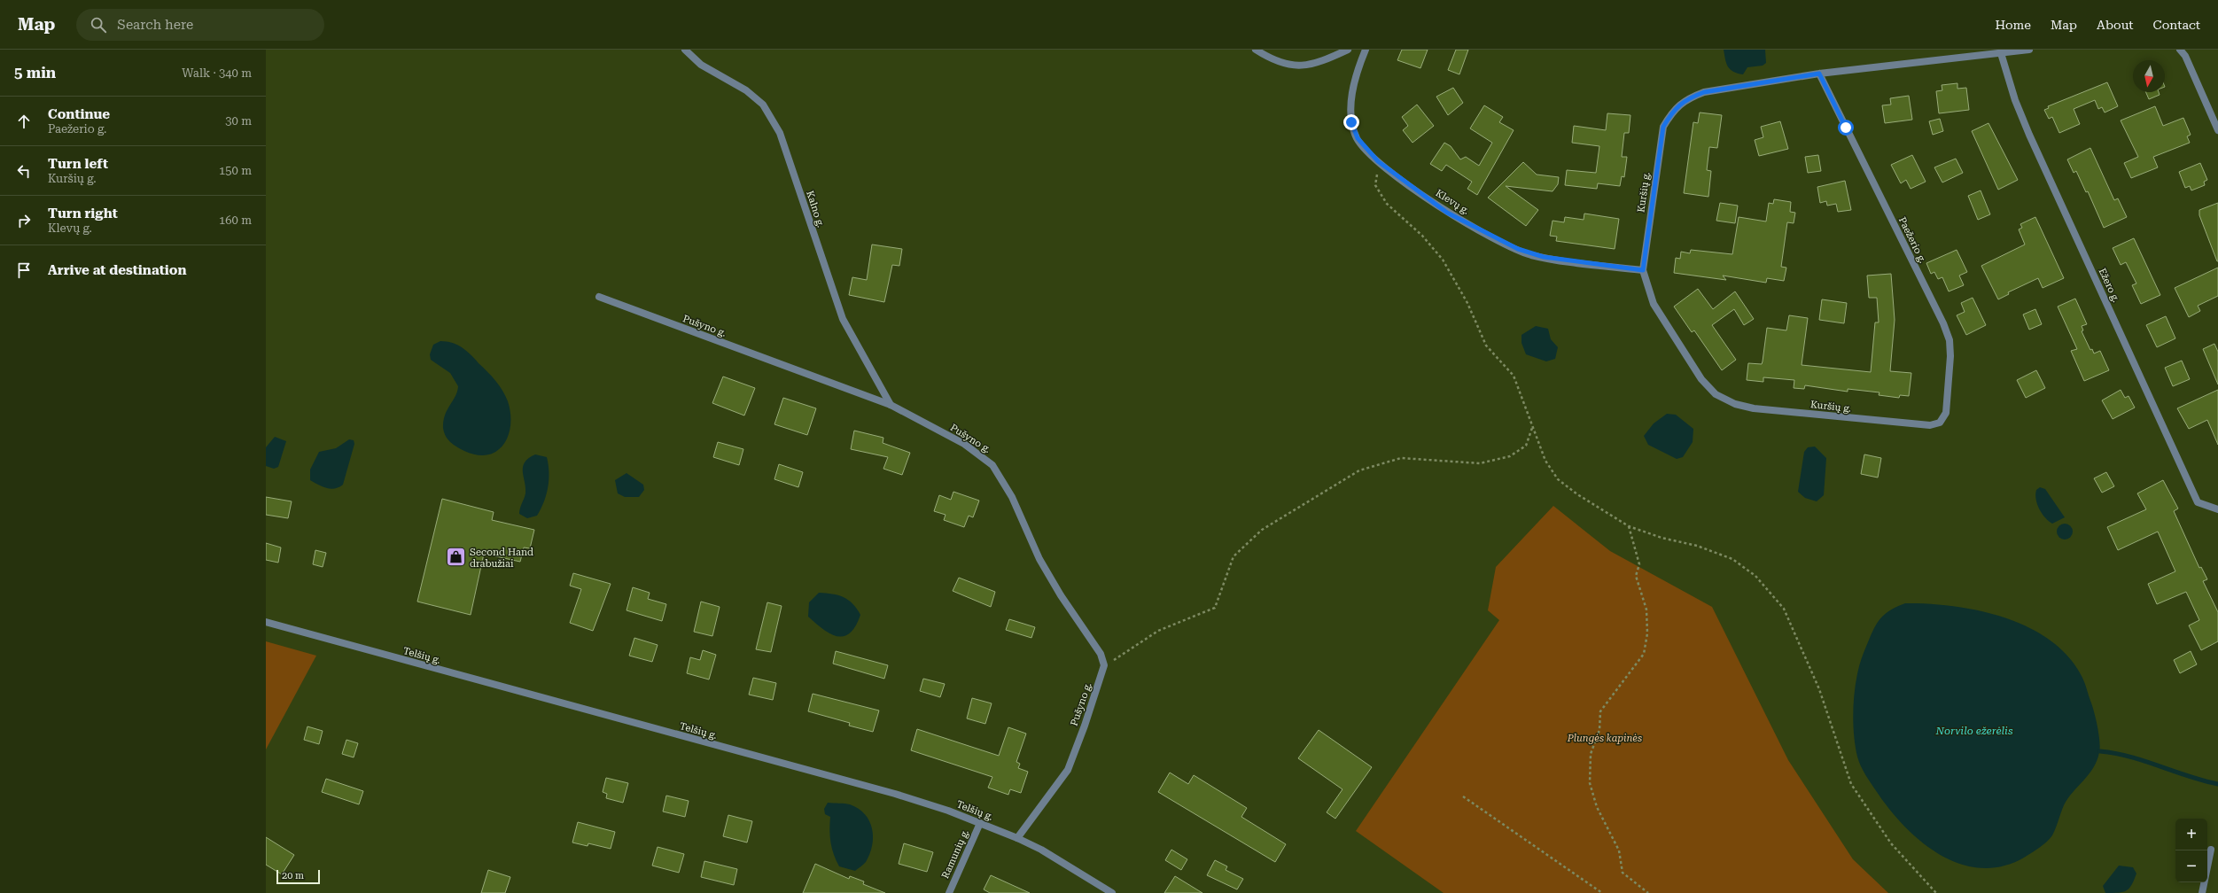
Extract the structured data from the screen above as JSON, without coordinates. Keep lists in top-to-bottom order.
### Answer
{
  "streets": {
    "street": [
      "Kuršių g.",
      "Klevų g.",
      "Kalno g.",
      "Paežerio g.",
      "Ežero g.",
      "Pušyno g.",
      "Telšių g.",
      "Ramunių g."
    ]
  },
  "crossings": [
    ["Kuršių g.", "Klevų g."],
    ["Kuršių g.", "Paežerio g."],
    ["Kuršių g.", "Ežero g."],
    ["Kalno g.", "Pušyno g."],
    ["Pušyno g.", "Telšių g."],
    ["Telšių g.", "Ramunių g."]
  ],
  "water": ["Norvilo ežerėlis"],
  "parks": ["Plungės kapinės"],
  "places": {
    "shop": ["Second Hand drabužiai"]
  },
  "scale_bar": "20 m",
  "north": "bottom",
  "page": {
    "header": "Map",
    "search": "Search here",
    "nav": [
      "Home",
      "Map",
      "About",
      "Contact"
    ],
    "heading": ["5 min", "Walk · 340 m"],
    "list": [
      ["Continue", "Paežerio g.", "30 m"],
      ["Turn left", "Kuršių g.", "150 m"],
      ["Turn right", "Klevų g.", "160 m"],
      "Arrive at destination"
    ],
    "map_buttons": ["+", "−"],
    "scale": "20 m"
  }
}
